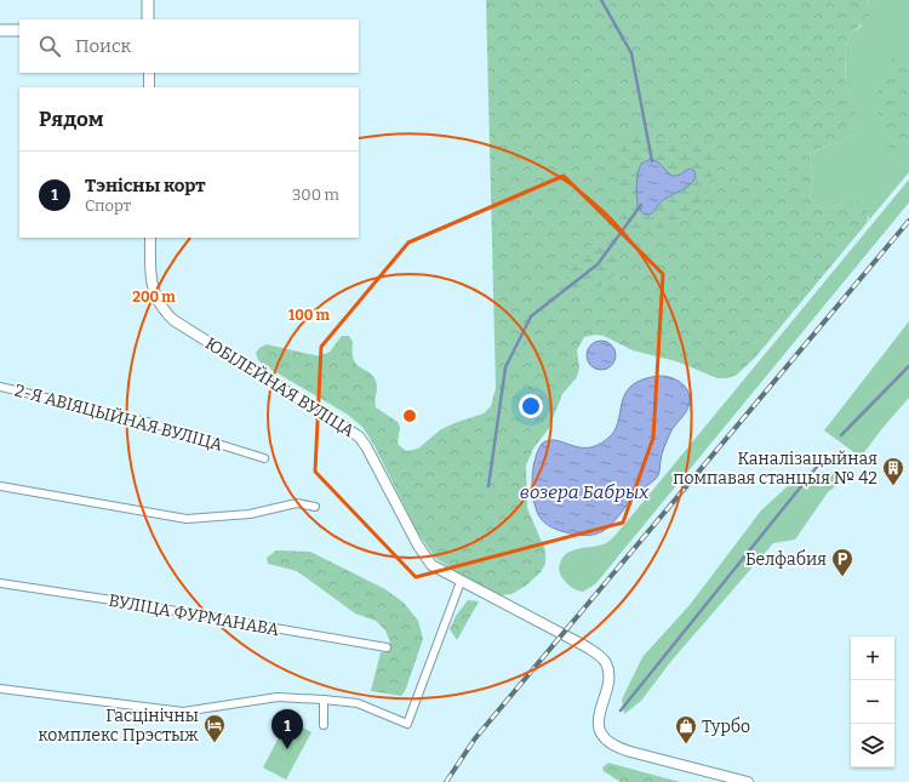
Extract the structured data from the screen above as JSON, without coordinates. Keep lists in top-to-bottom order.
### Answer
{
  "streets": {
    "street": ["ЮБІЛЕЙНАЯ ВУЛІЦА", "2-Я АВІЯЦЫЙНАЯ ВУЛІЦА", "ВУЛІЦА ФУРМАНАВА"]
  },
  "water": ["возера Бабрых"],
  "places": {
    "building": ["Каналізацыйная помпавая станцыя № 42"],
    "parking": ["Белфабия"],
    "hotel": ["Гасцінічны комплекс Прэстыж"],
    "shop": ["Турбо"]
  },
  "page": {
    "search": "Поиск",
    "heading": "Рядом",
    "list": [
      {
        "mark": "1",
        "name": "Тэнісны корт",
        "note": "Спорт",
        "value": "300 m"
      }
    ],
    "map_buttons": ["+", "−"],
    "pins": "1"
  },
  "rings": ["200 m", "100 m"]
}
